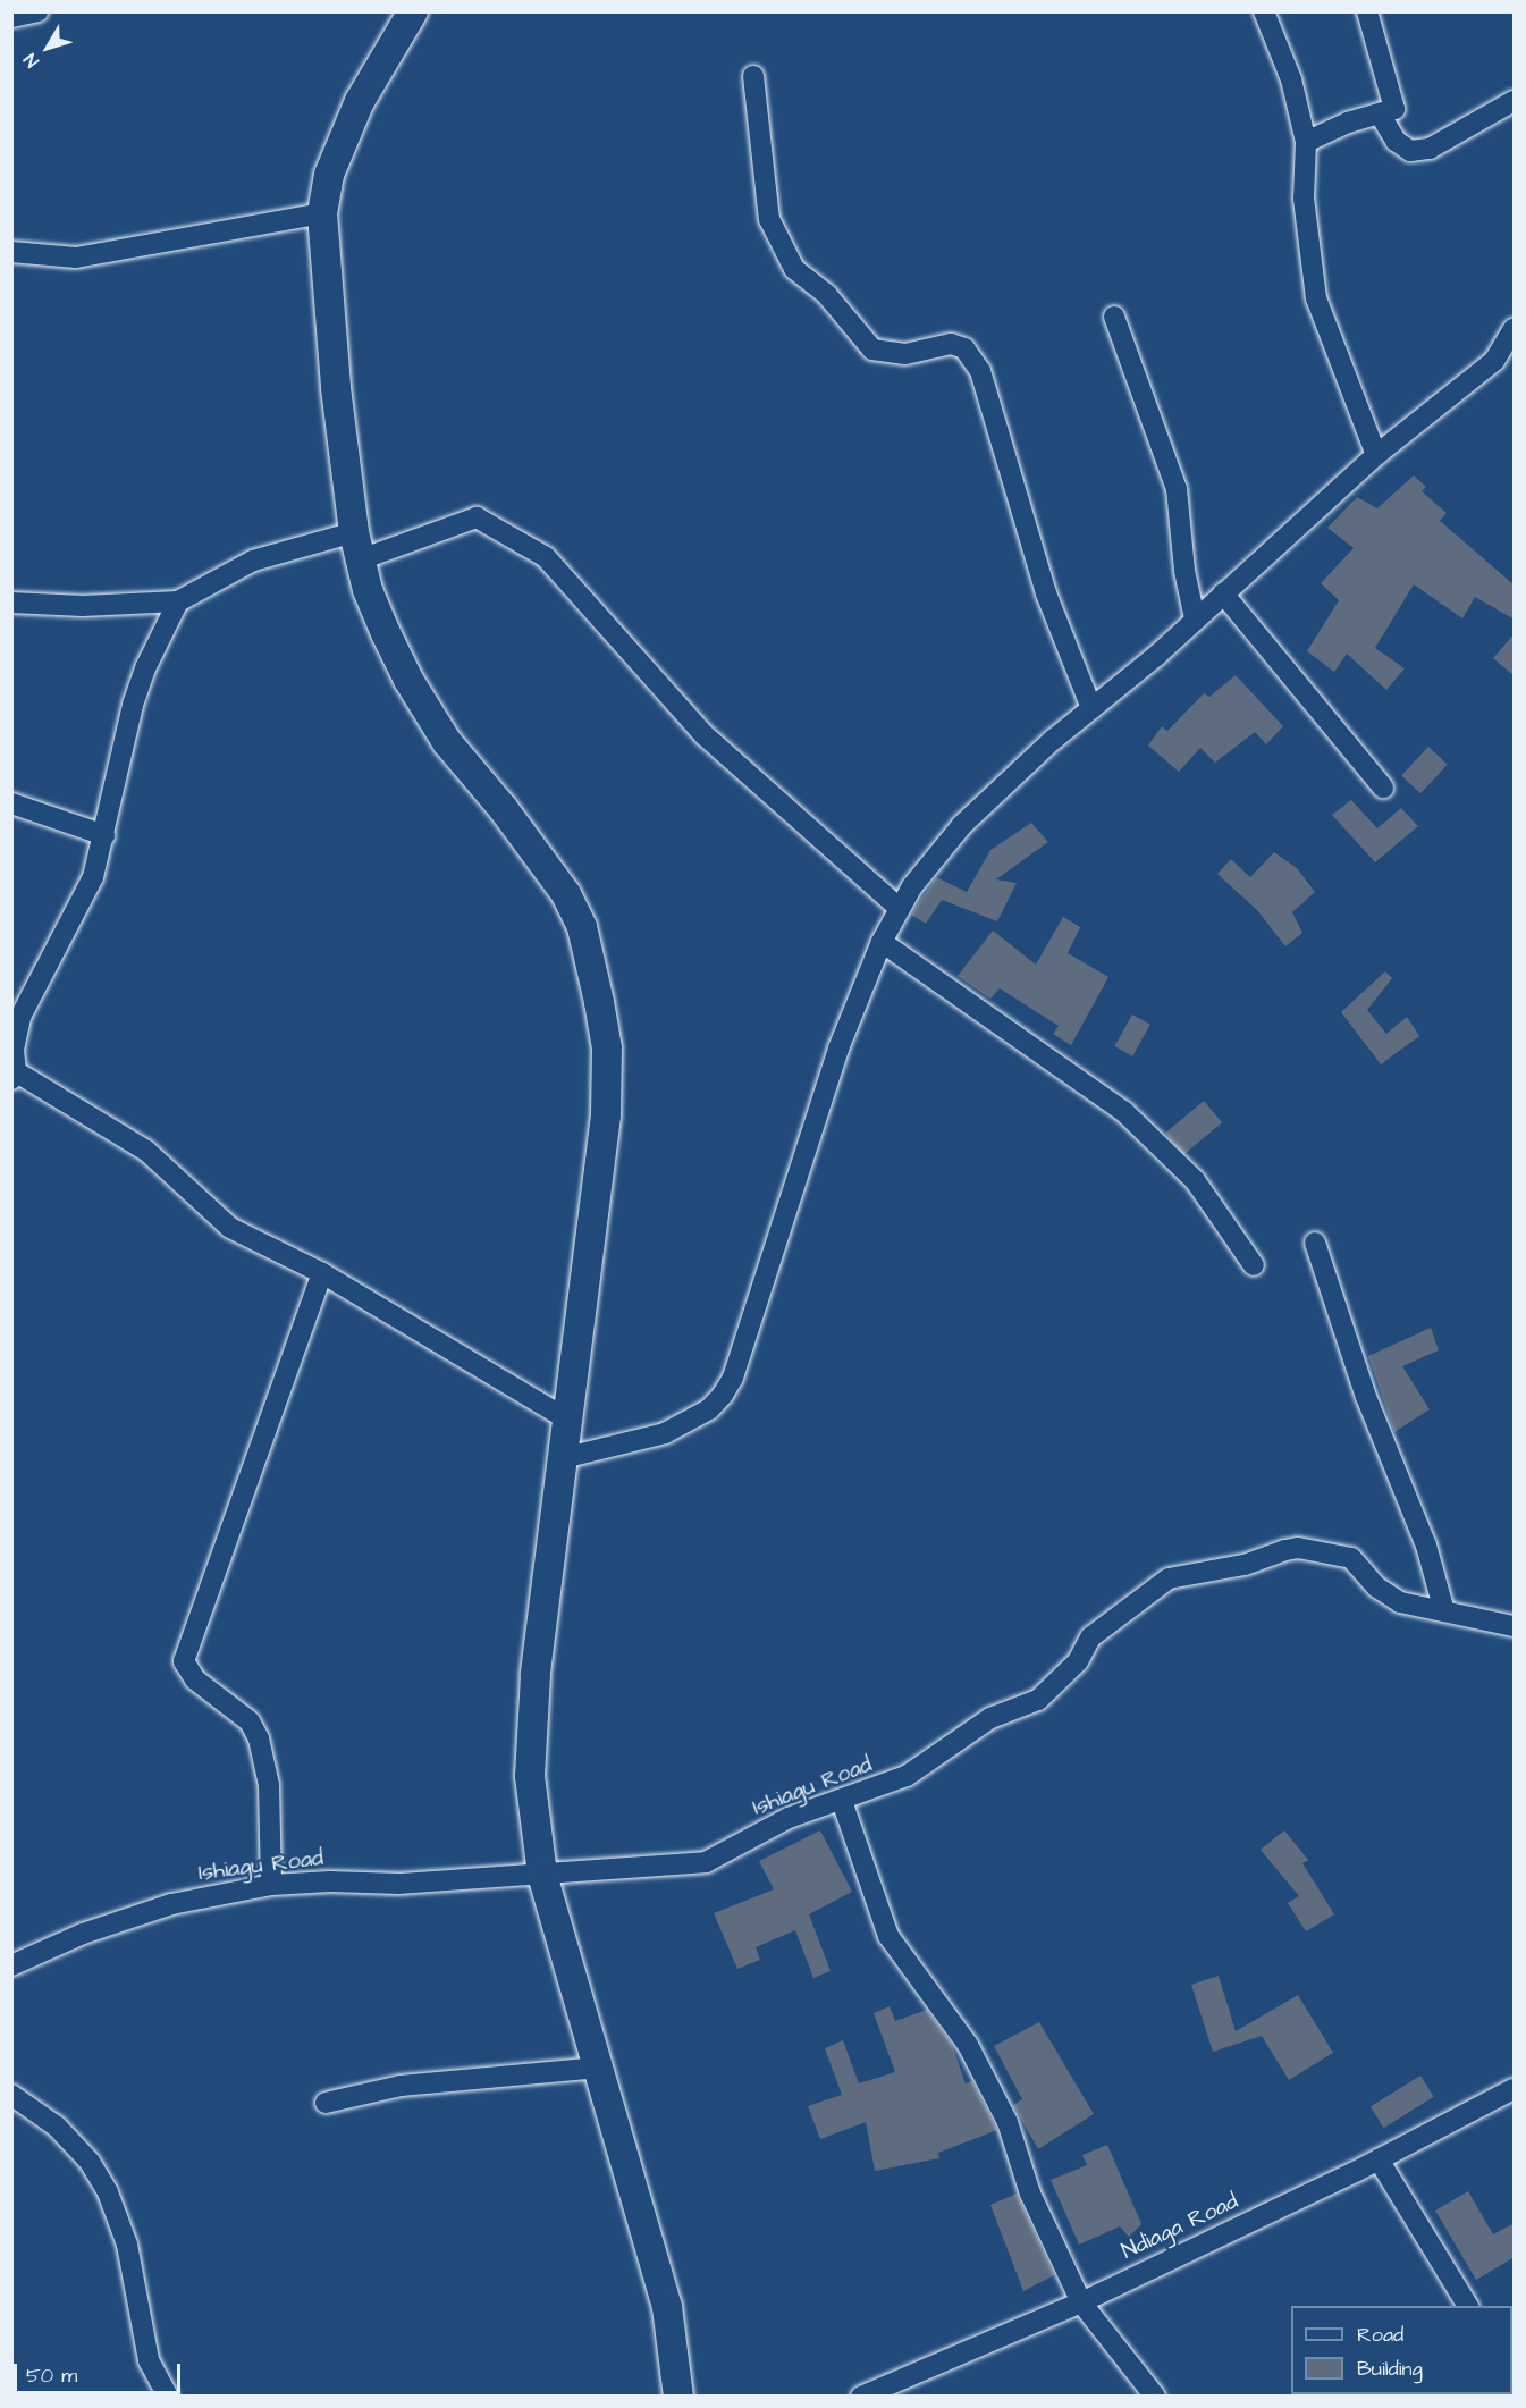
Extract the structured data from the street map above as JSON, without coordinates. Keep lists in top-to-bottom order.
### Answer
{
  "streets": {
    "street": ["Ishiagu Road", "Ndiaga Road"]
  },
  "legend": ["Road", "Building"],
  "scale_bar": "50 m",
  "north": "bottom left"
}
